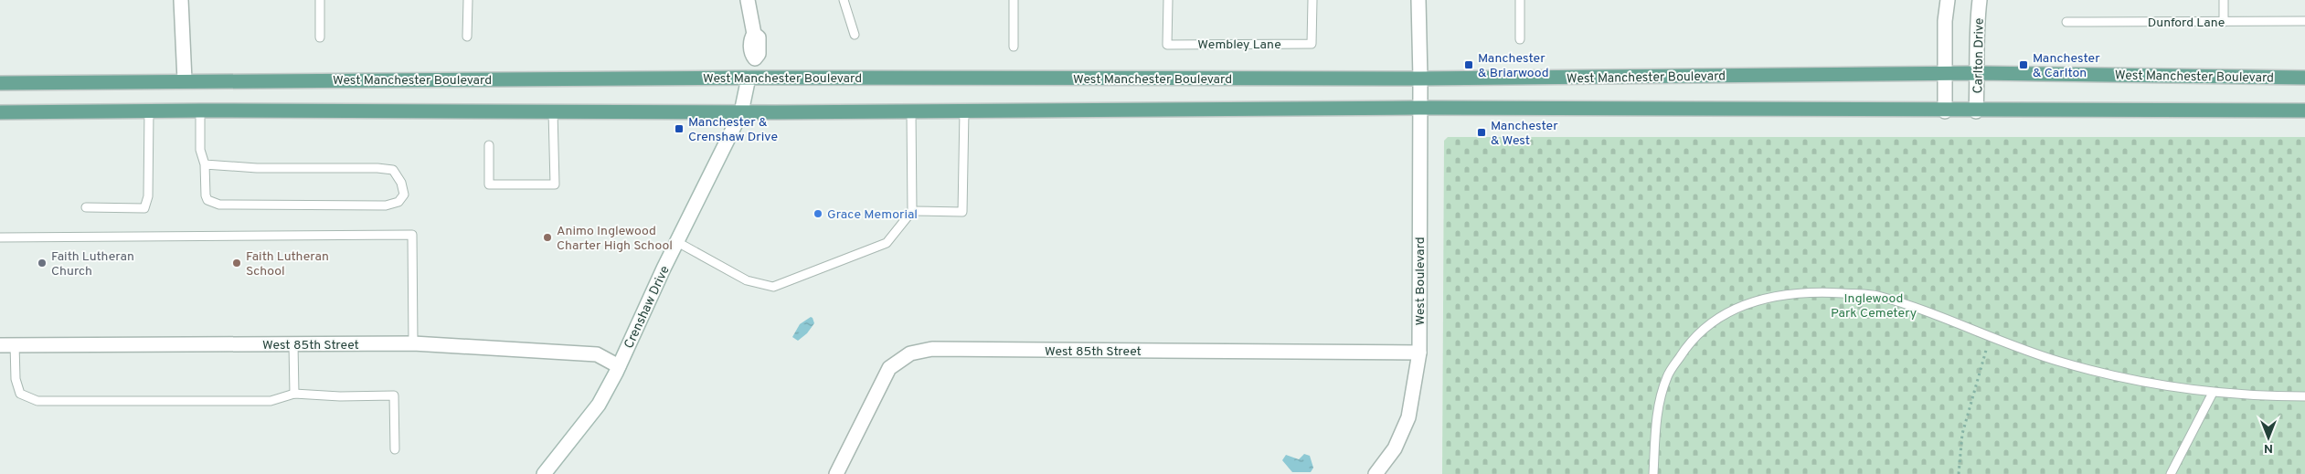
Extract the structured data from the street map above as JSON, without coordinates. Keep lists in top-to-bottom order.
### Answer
{
  "streets": {
    "main road": ["West Manchester Boulevard"],
    "street": [
      "Carlton Drive",
      "West Boulevard",
      "Crenshaw Drive",
      "West 85th Street"
    ],
    "lane": ["Dunford Lane", "Wembley Lane"]
  },
  "crossings": [
    ["Carlton Drive", "West Manchester Boulevard"],
    ["West Manchester Boulevard", "West Boulevard"],
    ["West Manchester Boulevard", "Crenshaw Drive"],
    ["West Boulevard", "West 85th Street"],
    ["Crenshaw Drive", "West 85th Street"]
  ],
  "parks": ["Inglewood Park Cemetery"],
  "places": {
    "transit": [
      "Manchester & Briarwood",
      "Manchester & Carlton",
      "Manchester & Crenshaw Drive",
      "Manchester & West"
    ],
    "other": [
      "Grace Memorial",
      "Animo Inglewood Charter High School",
      "Faith Lutheran Church",
      "Faith Lutheran School"
    ]
  },
  "north": "bottom"
}
